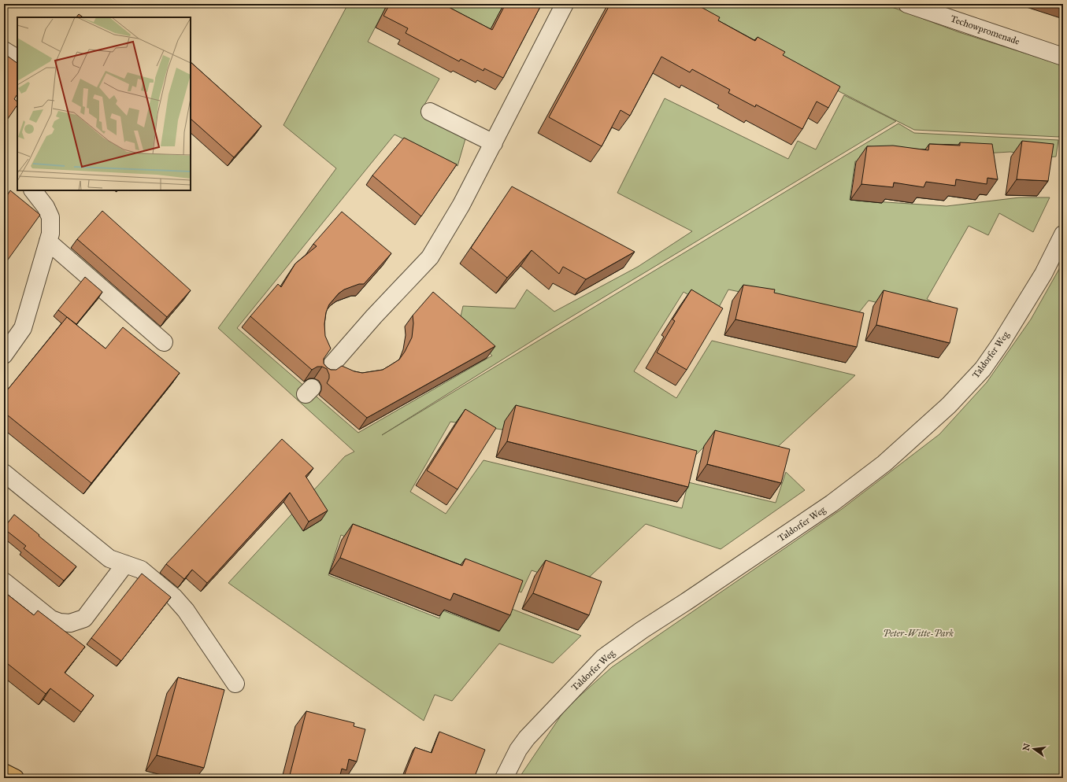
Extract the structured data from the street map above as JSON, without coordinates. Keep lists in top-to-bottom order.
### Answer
{
  "streets": {
    "street": ["Techowpromenade", "Taldorfer Weg"]
  },
  "parks": ["Peter-Witte-Park"],
  "north": "left"
}
